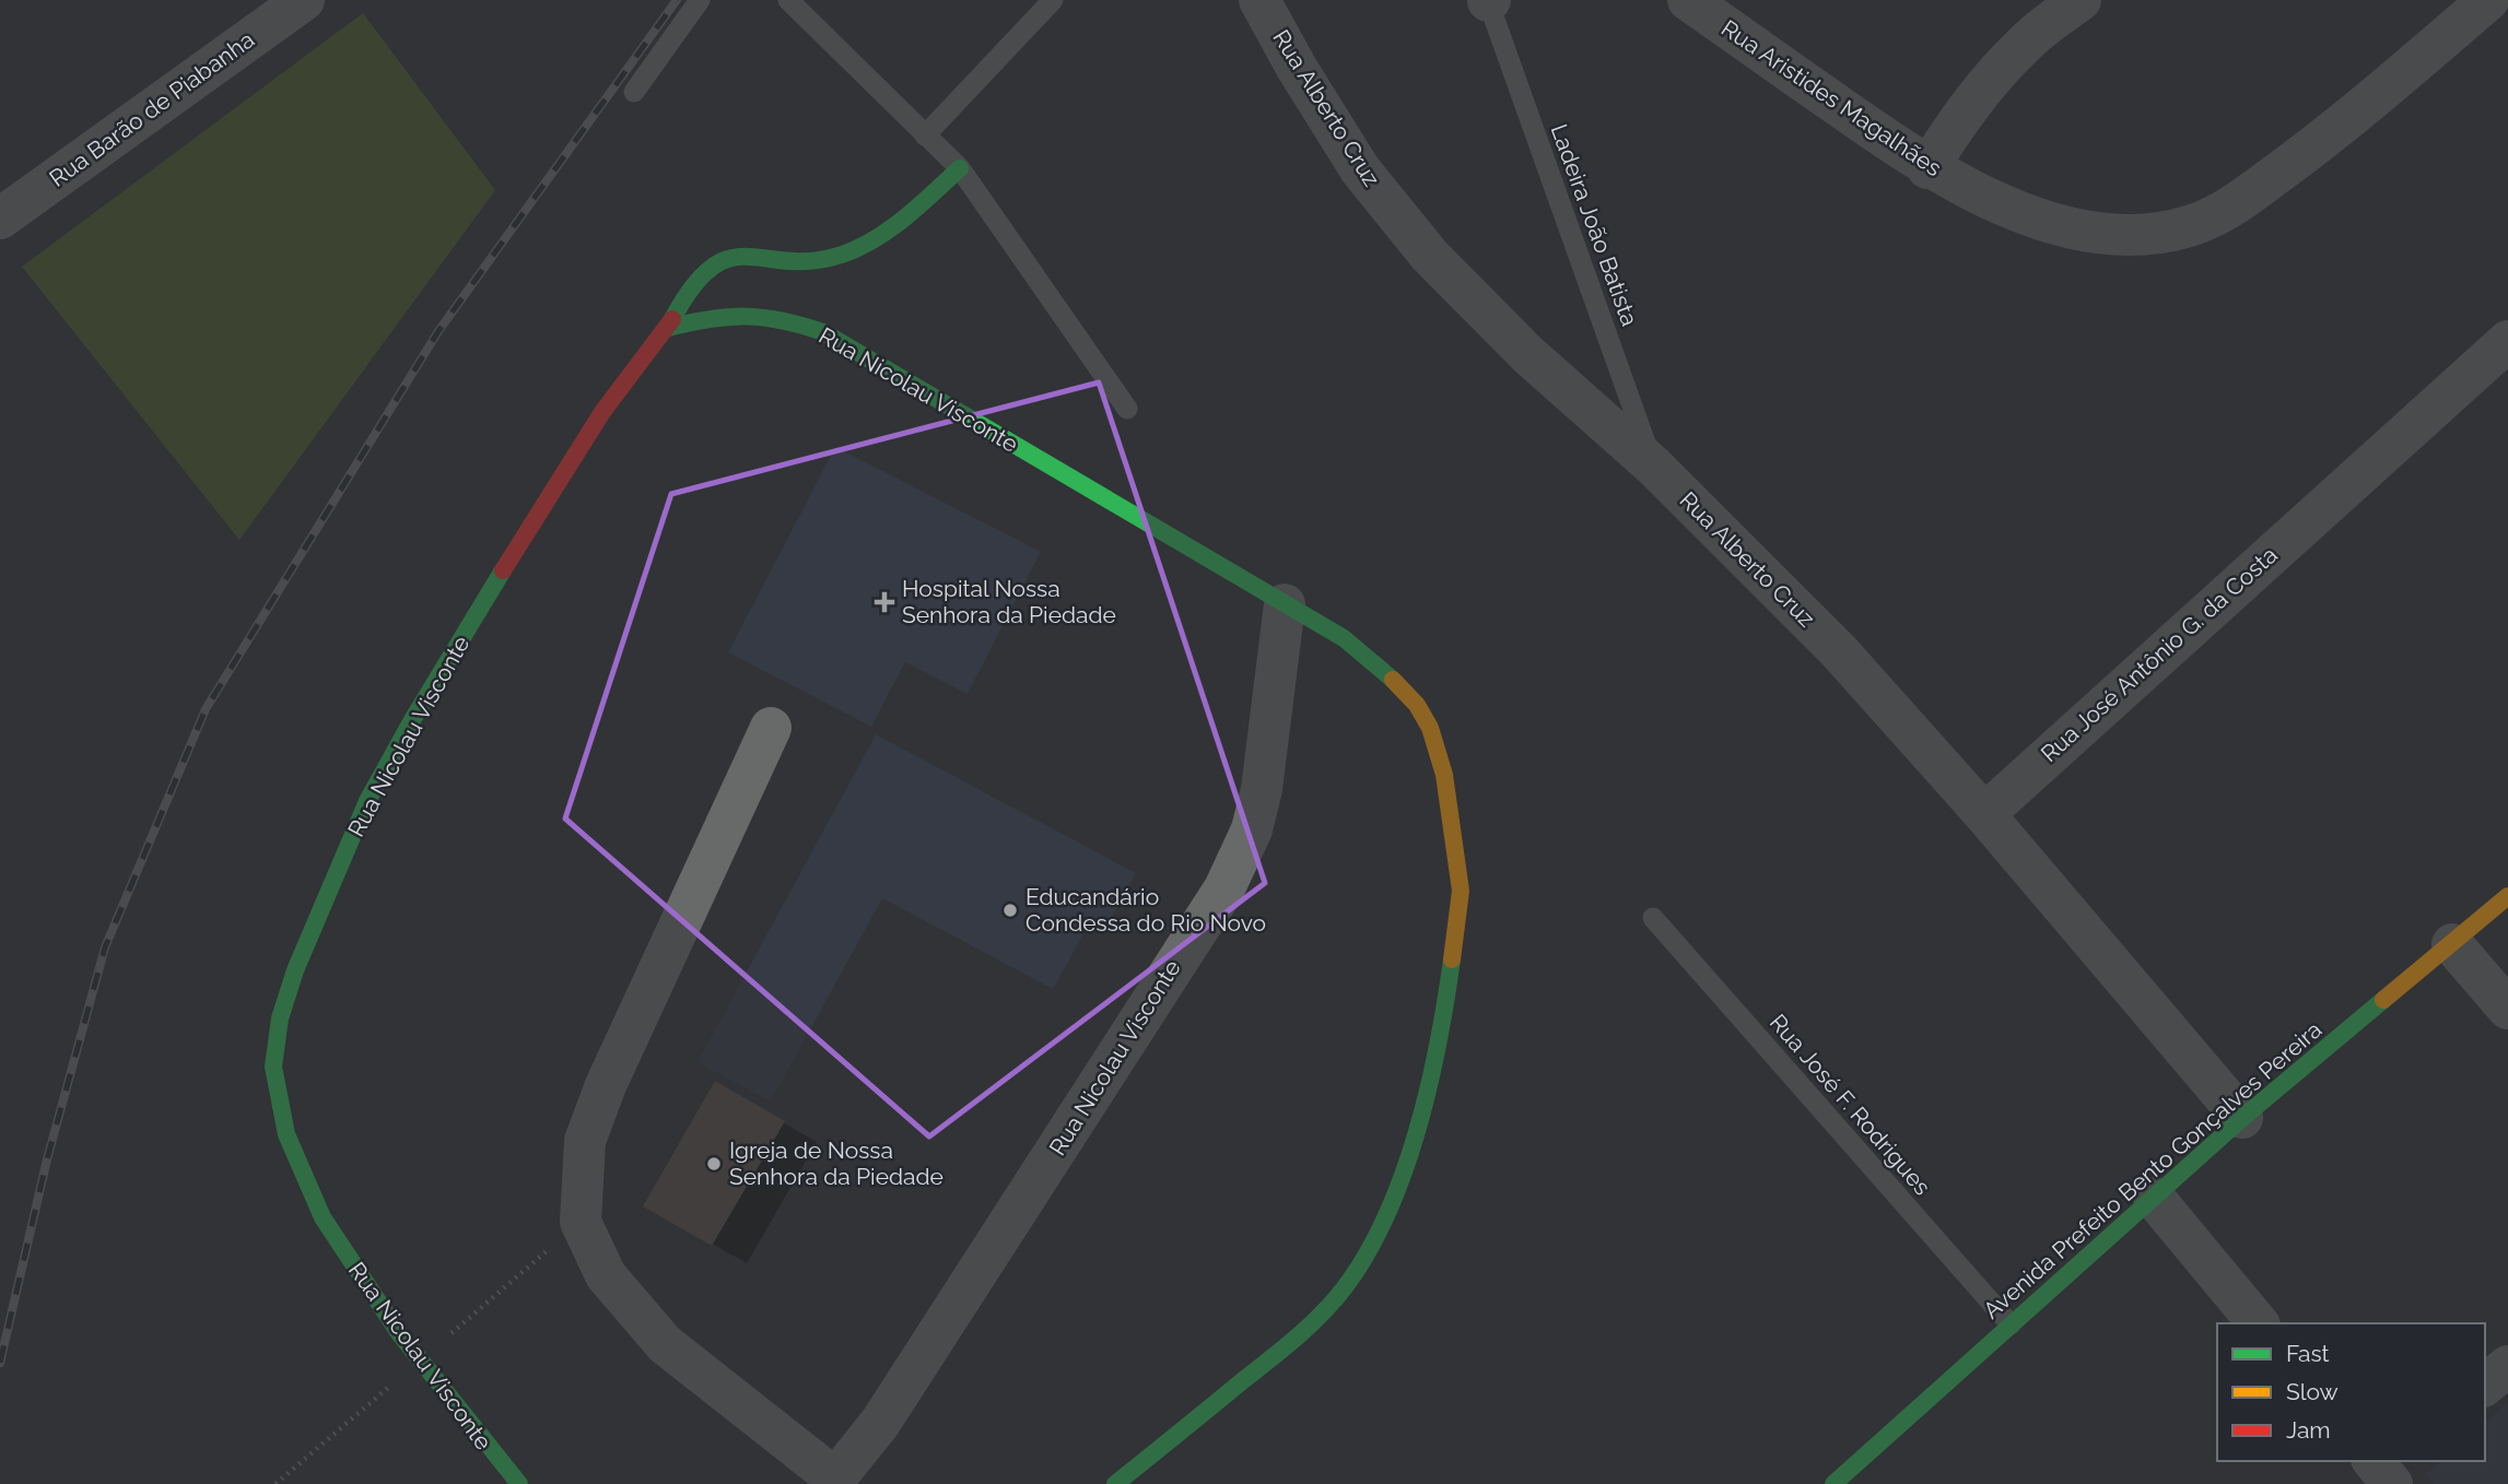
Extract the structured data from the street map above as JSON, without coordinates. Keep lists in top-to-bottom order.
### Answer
{
  "streets": {
    "street": [
      "Rua Aristides Magalhães",
      "Rua Alberto Cruz",
      "Rua Barão de Piabanha",
      "Rua Nicolau Visconte",
      "Rua José Antônio G. da Costa",
      "Avenida Prefeito Bento Gonçalves Pereira"
    ],
    "lane": ["Ladeira João Batista", "Rua José F. Rodrigues"]
  },
  "crossings": [
    ["Rua Alberto Cruz", "Ladeira João Batista"],
    ["Rua Alberto Cruz", "Rua José Antônio G. da Costa"],
    ["Rua Alberto Cruz", "Avenida Prefeito Bento Gonçalves Pereira"],
    ["Rua José F. Rodrigues", "Avenida Prefeito Bento Gonçalves Pereira"]
  ],
  "places": {
    "health": ["Hospital Nossa Senhora da Piedade"],
    "other": ["Educandário Condessa do Rio Novo", "Igreja de Nossa Senhora da Piedade"]
  },
  "legend": ["Fast", "Slow", "Jam"]
}
